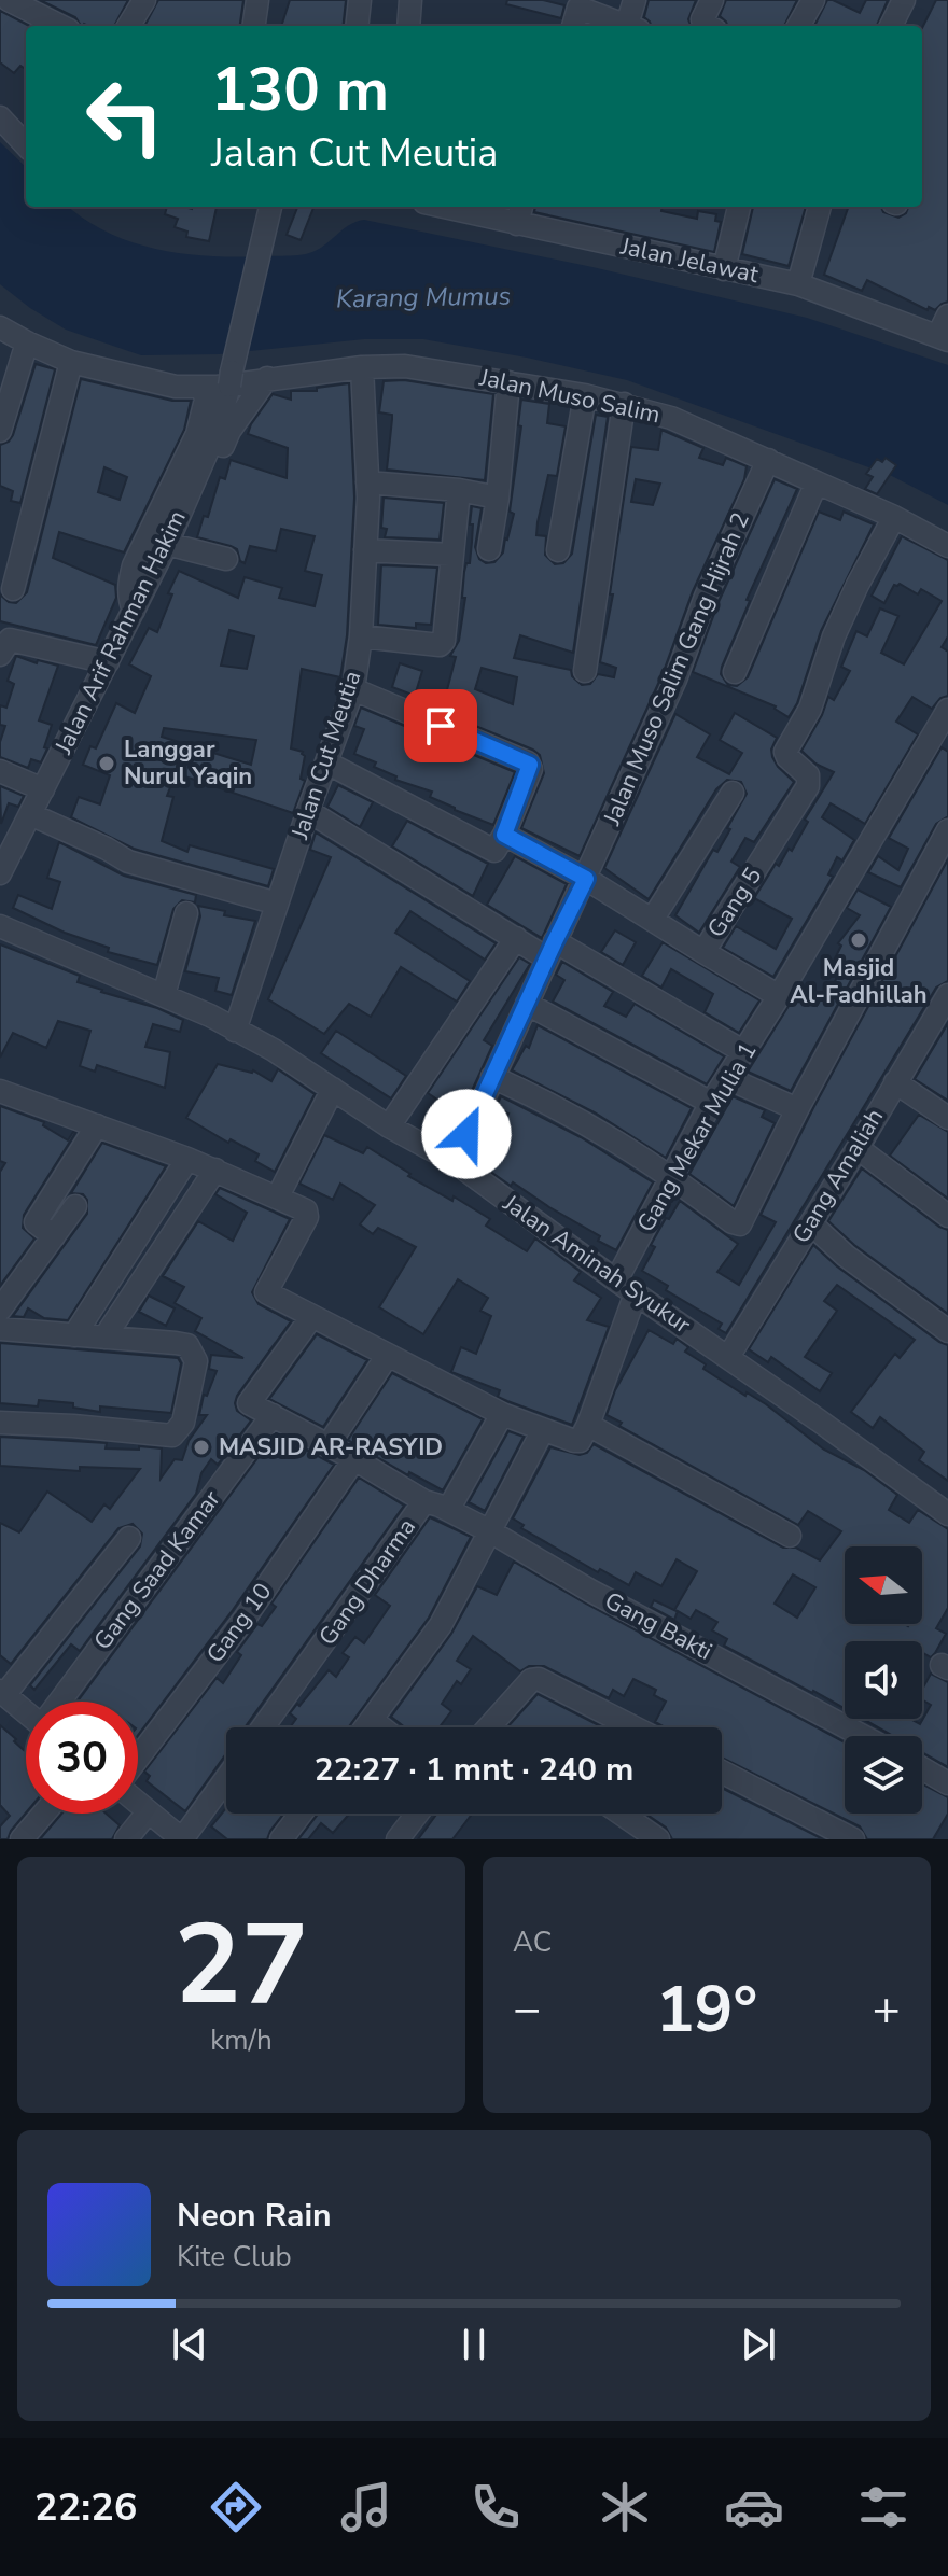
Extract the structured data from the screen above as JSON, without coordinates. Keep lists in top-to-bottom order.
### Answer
{
  "streets": {
    "street": [
      "Jalan Jelawat",
      "Jalan Muso Salim",
      "Jalan Arif Rahman Hakim",
      "Jalan Muso Salim Gang Hijrah 2",
      "Jalan Cut Meutia",
      "Gang 5",
      "Gang Mekar Mulia 1",
      "Gang Amaliah",
      "Jalan Aminah Syukur",
      "Gang Saad Kamar",
      "Gang Dharma",
      "Gang 10",
      "Gang Bakti"
    ]
  },
  "crossings": [
    ["Jalan Muso Salim", "Jalan Arif Rahman Hakim"],
    ["Jalan Muso Salim", "Jalan Muso Salim Gang Hijrah 2"],
    ["Jalan Muso Salim", "Jalan Cut Meutia"],
    ["Jalan Muso Salim", "Gang 5"],
    ["Jalan Muso Salim Gang Hijrah 2", "Gang 5"],
    ["Jalan Muso Salim Gang Hijrah 2", "Jalan Aminah Syukur"],
    ["Jalan Cut Meutia", "Jalan Aminah Syukur"],
    ["Gang Mekar Mulia 1", "Jalan Aminah Syukur"],
    ["Gang Amaliah", "Jalan Aminah Syukur"],
    ["Gang Saad Kamar", "Gang Dharma"],
    ["Gang Dharma", "Gang 10"],
    ["Gang Dharma", "Gang Bakti"]
  ],
  "water": ["Karang Mumus"],
  "places": ["Langgar Nurul Yaqin", "Masjid Al-Fadhillah", "MASJID AR-RASYID"],
  "north": "left",
  "page": {
    "turn": ["130 m", "Jalan Cut Meutia"],
    "limit": "30",
    "trip": "22:27 · 1 mnt · 240 m",
    "tile": [
      ["27", "km/h"],
      "AC"
    ],
    "heat": ["−", "19°", "+"],
    "song": ["Neon Rain", "Kite Club"],
    "tabs": "22:26"
  }
}
